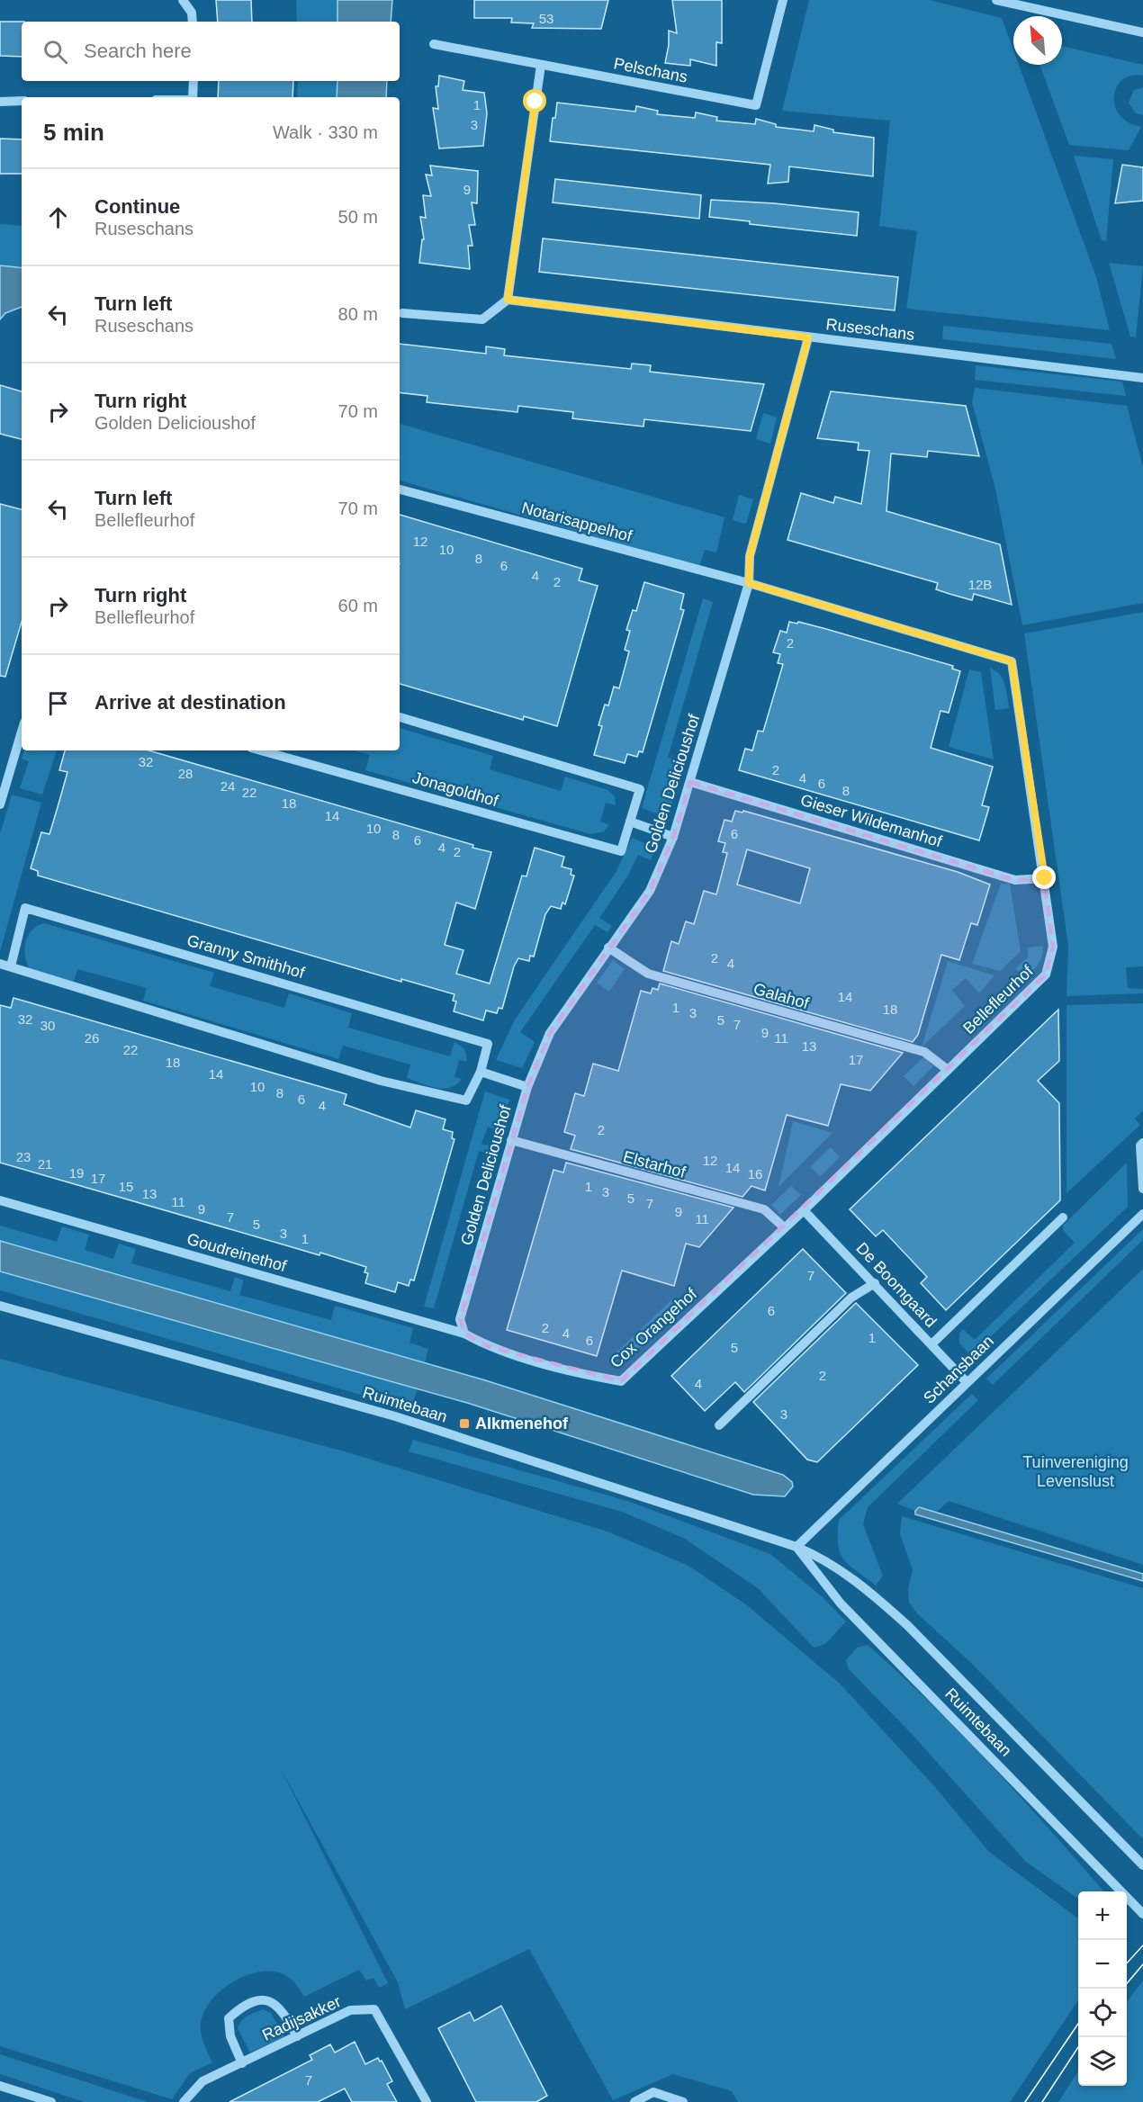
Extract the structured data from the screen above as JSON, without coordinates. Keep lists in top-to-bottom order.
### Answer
{
  "streets": {
    "street": [
      "Pelschans",
      "Ruseschans",
      "Notarisappelhof",
      "Golden Delicioushof",
      "Jonagoldhof",
      "Gieser Wildemanhof",
      "Granny Smithhof",
      "Galahof",
      "Bellefleurhof",
      "Elstarhof",
      "Goudreinethof",
      "De Boomgaard",
      "Cox Orangehof",
      "Schansbaan",
      "Ruimtebaan",
      "Radijsakker"
    ]
  },
  "crossings": [
    ["Ruseschans", "Golden Delicioushof"],
    ["Notarisappelhof", "Golden Delicioushof"],
    ["Notarisappelhof", "Bellefleurhof"],
    ["Golden Delicioushof", "Gieser Wildemanhof"],
    ["Golden Delicioushof", "Galahof"],
    ["Golden Delicioushof", "Bellefleurhof"],
    ["Golden Delicioushof", "Elstarhof"],
    ["Golden Delicioushof", "Goudreinethof"],
    ["Golden Delicioushof", "Cox Orangehof"],
    ["Gieser Wildemanhof", "Bellefleurhof"],
    ["Galahof", "Bellefleurhof"],
    ["Bellefleurhof", "De Boomgaard"],
    ["Bellefleurhof", "Cox Orangehof"],
    ["Elstarhof", "Cox Orangehof"],
    ["Goudreinethof", "Cox Orangehof"],
    ["De Boomgaard", "Cox Orangehof"],
    ["De Boomgaard", "Schansbaan"],
    ["Schansbaan", "Ruimtebaan"]
  ],
  "parks": ["Tuinvereniging Levenslust"],
  "places": {
    "transit": ["Alkmenehof"]
  },
  "house_numbers": [
    "53",
    "1",
    "3",
    "9",
    "12",
    "10",
    "8",
    "6",
    "4",
    "2",
    "12B",
    "2",
    "32",
    "2",
    "28",
    "4",
    "6",
    "24",
    "8",
    "22",
    "18",
    "14",
    "10",
    "6",
    "8",
    "6",
    "4",
    "2",
    "2",
    "4",
    "14",
    "1",
    "18",
    "3",
    "32",
    "5",
    "7",
    "30",
    "9",
    "26",
    "11",
    "13",
    "22",
    "17",
    "18",
    "14",
    "10",
    "8",
    "6",
    "4",
    "2",
    "23",
    "12",
    "21",
    "14",
    "19",
    "16",
    "17",
    "15",
    "1",
    "3",
    "13",
    "5",
    "11",
    "7",
    "9",
    "9",
    "7",
    "11",
    "5",
    "3",
    "1",
    "7",
    "6",
    "2",
    "4",
    "1",
    "6",
    "5",
    "2",
    "4",
    "3",
    "7"
  ],
  "north": "top left",
  "page": {
    "search": "Search here",
    "heading": ["5 min", "Walk · 330 m"],
    "list": [
      ["Continue", "Ruseschans", "50 m"],
      ["Turn left", "Ruseschans", "80 m"],
      ["Turn right", "Golden Delicioushof", "70 m"],
      ["Turn left", "Bellefleurhof", "70 m"],
      ["Turn right", "Bellefleurhof", "60 m"],
      "Arrive at destination"
    ],
    "map_buttons": ["+", "−"]
  }
}
